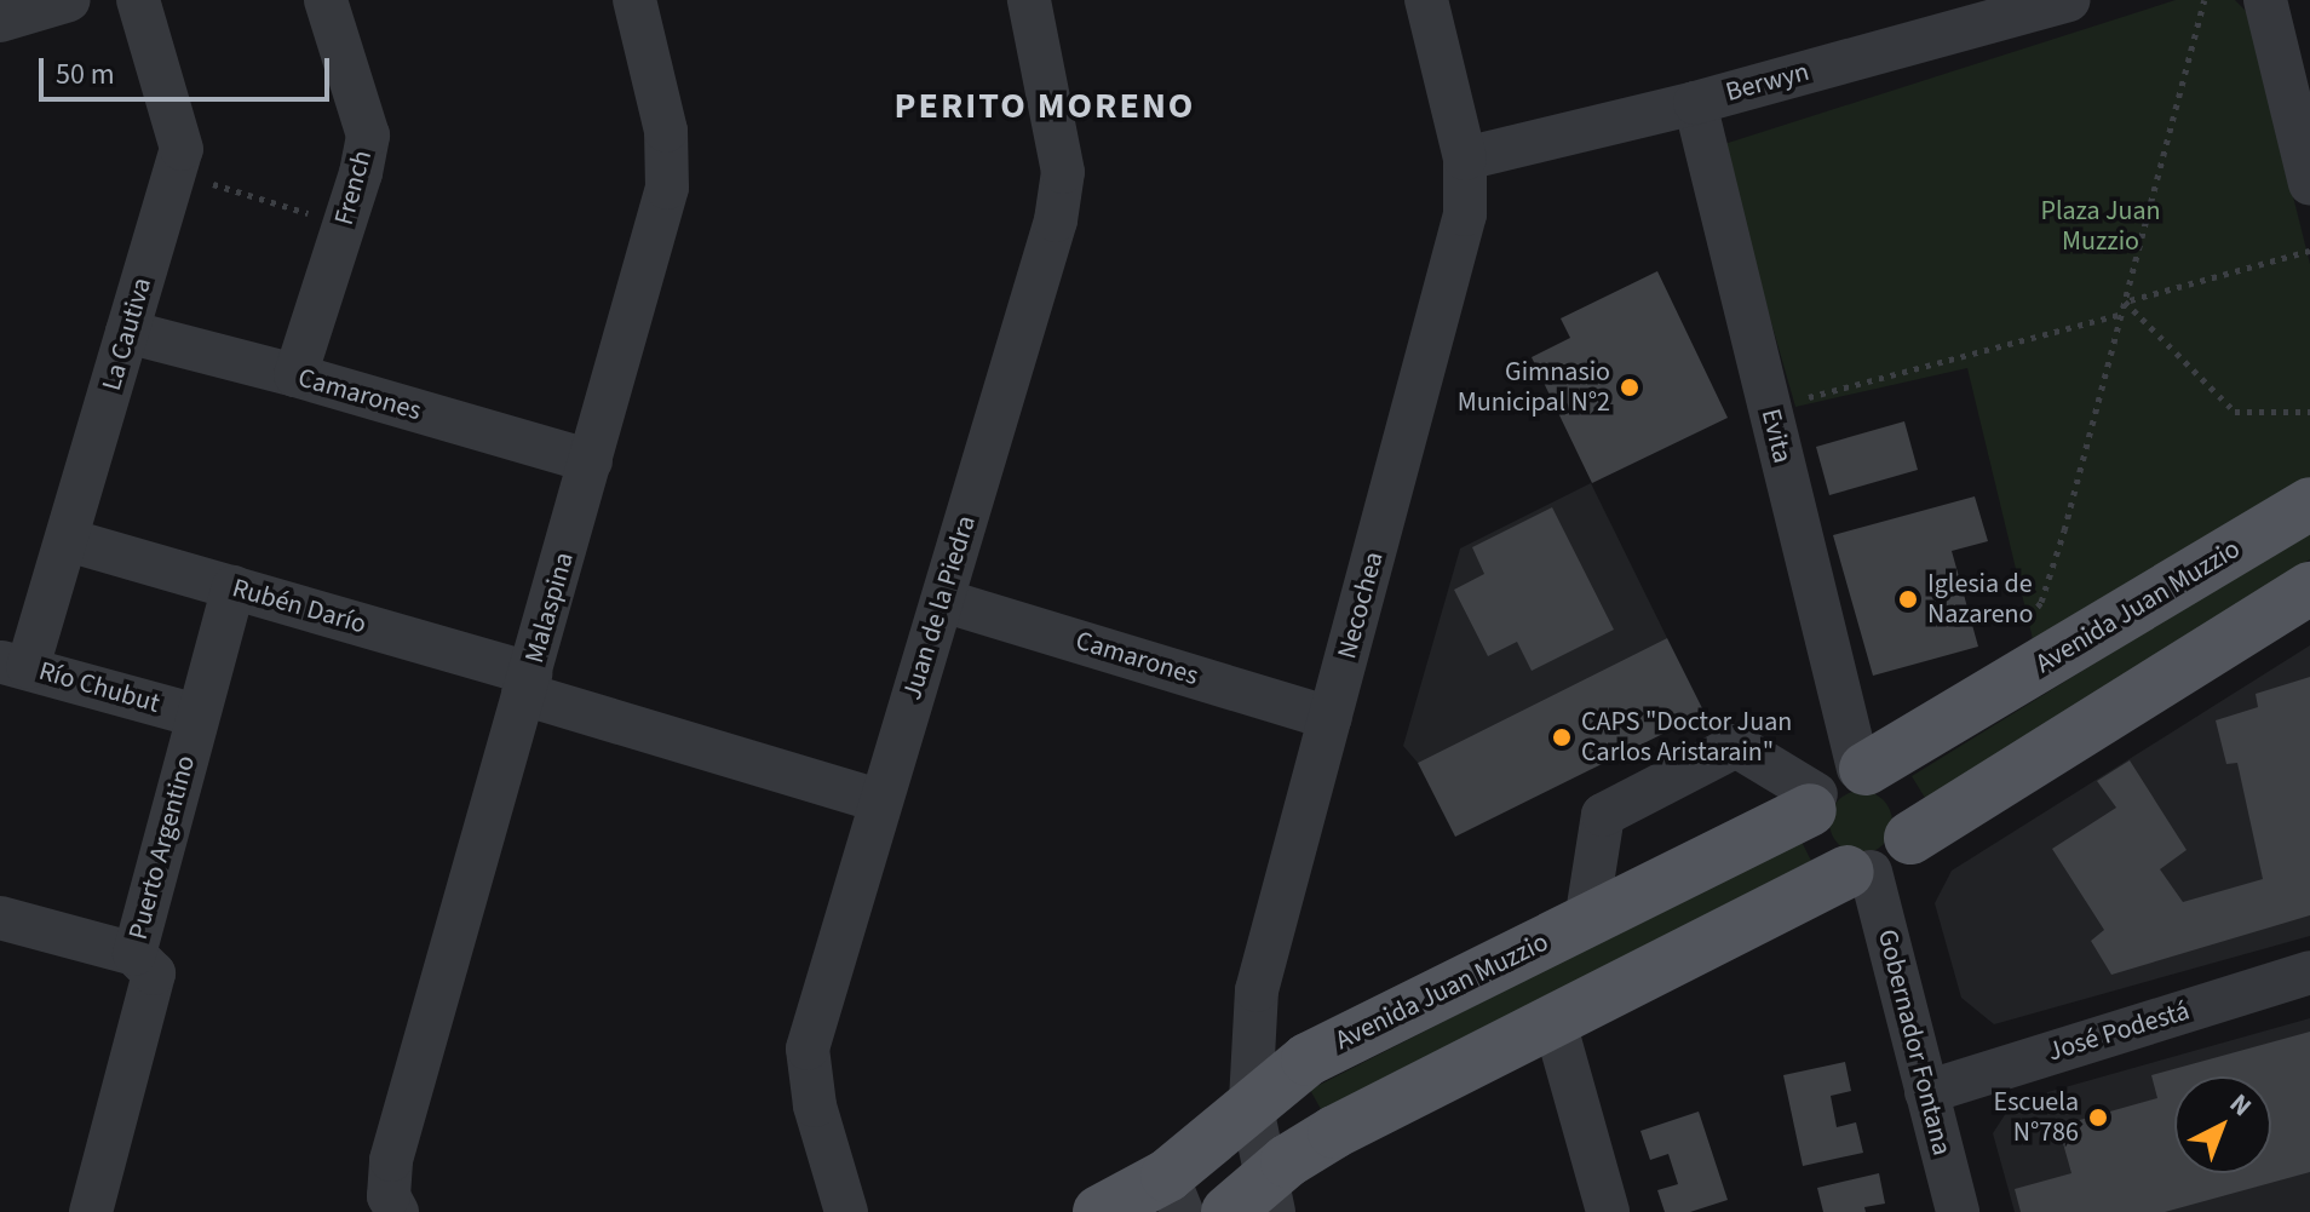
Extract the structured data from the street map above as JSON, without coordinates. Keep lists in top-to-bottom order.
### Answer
{
  "streets": {
    "main road": ["Avenida Juan Muzzio"],
    "street": [
      "Berwyn",
      "French",
      "La Cautiva",
      "Camarones",
      "Evita",
      "Necochea",
      "Rubén Darío",
      "Malaspina",
      "Juan de la Piedra",
      "Río Chubut",
      "Puerto Argentino",
      "José Podestá",
      "Gobernador Fontana"
    ]
  },
  "crossings": [
    ["Berwyn", "Evita"],
    ["Berwyn", "Necochea"],
    ["French", "Camarones"],
    ["La Cautiva", "Camarones"],
    ["La Cautiva", "Rubén Darío"],
    ["La Cautiva", "Río Chubut"],
    ["Camarones", "Necochea"],
    ["Camarones", "Malaspina"],
    ["Camarones", "Juan de la Piedra"],
    ["Evita", "Avenida Juan Muzzio"],
    ["Evita", "Gobernador Fontana"],
    ["Necochea", "Avenida Juan Muzzio"],
    ["Rubén Darío", "Malaspina"],
    ["Rubén Darío", "Juan de la Piedra"],
    ["Rubén Darío", "Puerto Argentino"],
    ["Avenida Juan Muzzio", "Gobernador Fontana"],
    ["Río Chubut", "Puerto Argentino"],
    ["José Podestá", "Gobernador Fontana"]
  ],
  "districts": ["PERITO MORENO"],
  "parks": ["Plaza Juan Muzzio"],
  "places": [
    "Gimnasio Municipal N°2",
    "Iglesia de Nazareno",
    "CAPS \"Doctor Juan Carlos Aristarain\"",
    "Escuela N°786"
  ],
  "scale_bar": "50 m",
  "north": "top right"
}
